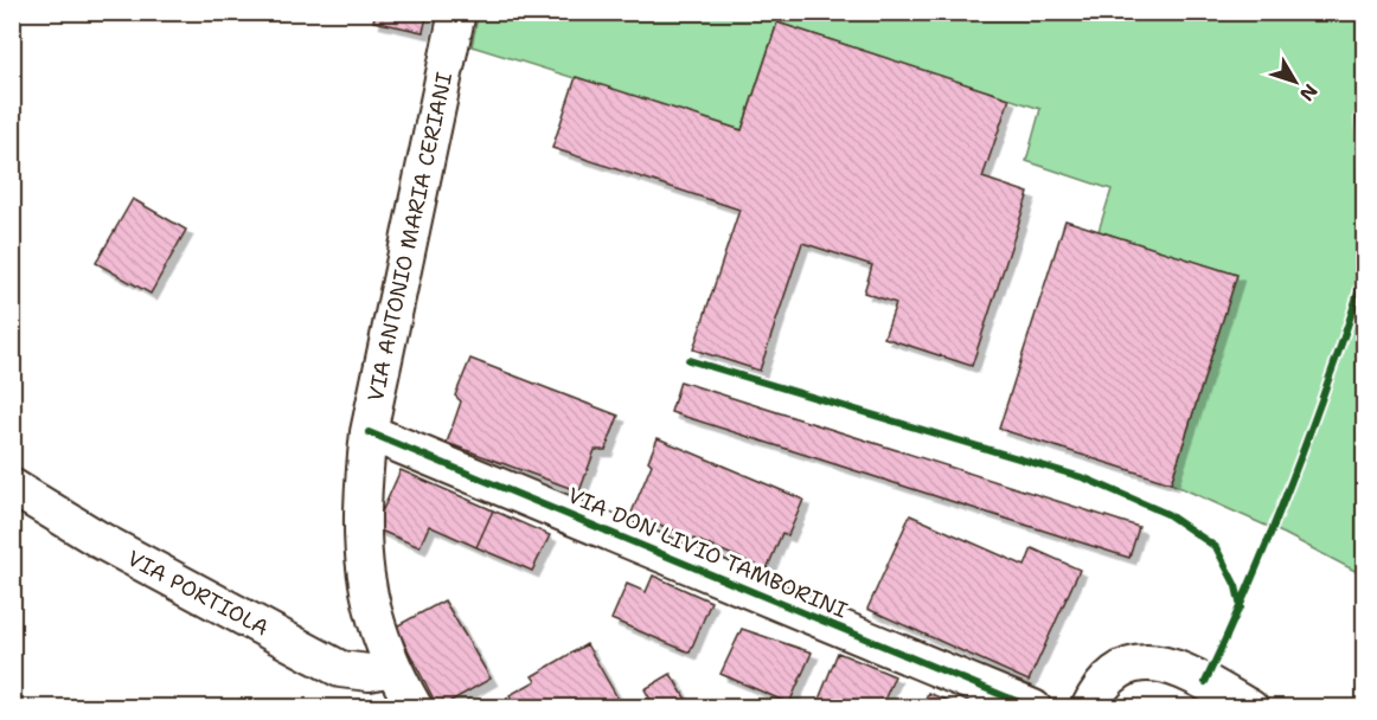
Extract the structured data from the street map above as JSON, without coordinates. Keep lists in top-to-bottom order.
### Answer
{
  "streets": {
    "street": ["VIA ANTONIO MARIA CERIANI", "VIA DON LIVIO TAMBORINI", "VIA PORTIOLA"]
  },
  "crossings": [
    ["VIA ANTONIO MARIA CERIANI", "VIA DON LIVIO TAMBORINI"],
    ["VIA ANTONIO MARIA CERIANI", "VIA PORTIOLA"]
  ],
  "north": "bottom right"
}
